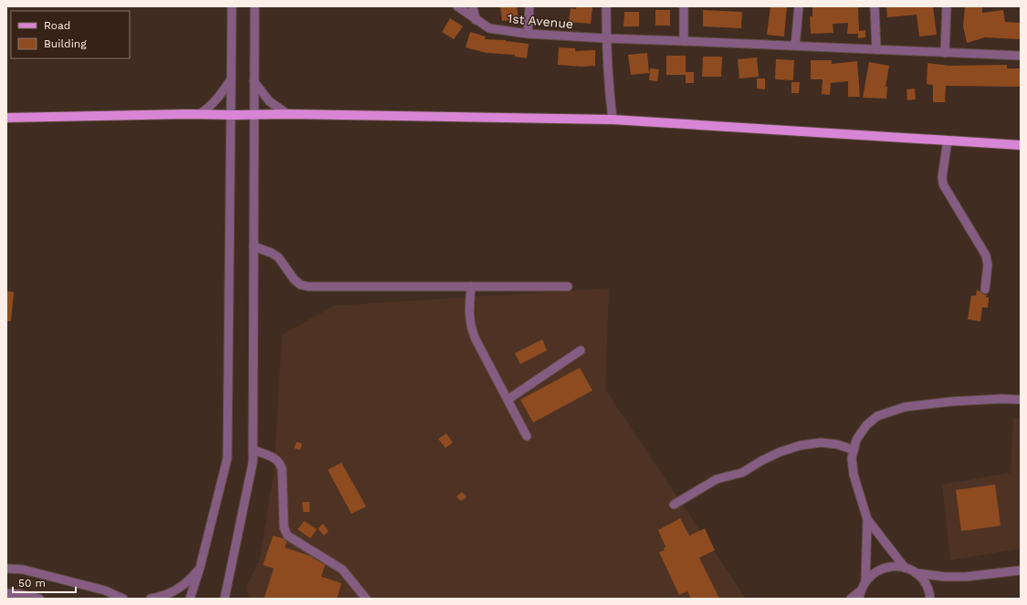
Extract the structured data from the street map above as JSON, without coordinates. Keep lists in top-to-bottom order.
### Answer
{
  "streets": {
    "street": ["1st Avenue"]
  },
  "legend": ["Road", "Building"],
  "scale_bar": "50 m"
}
